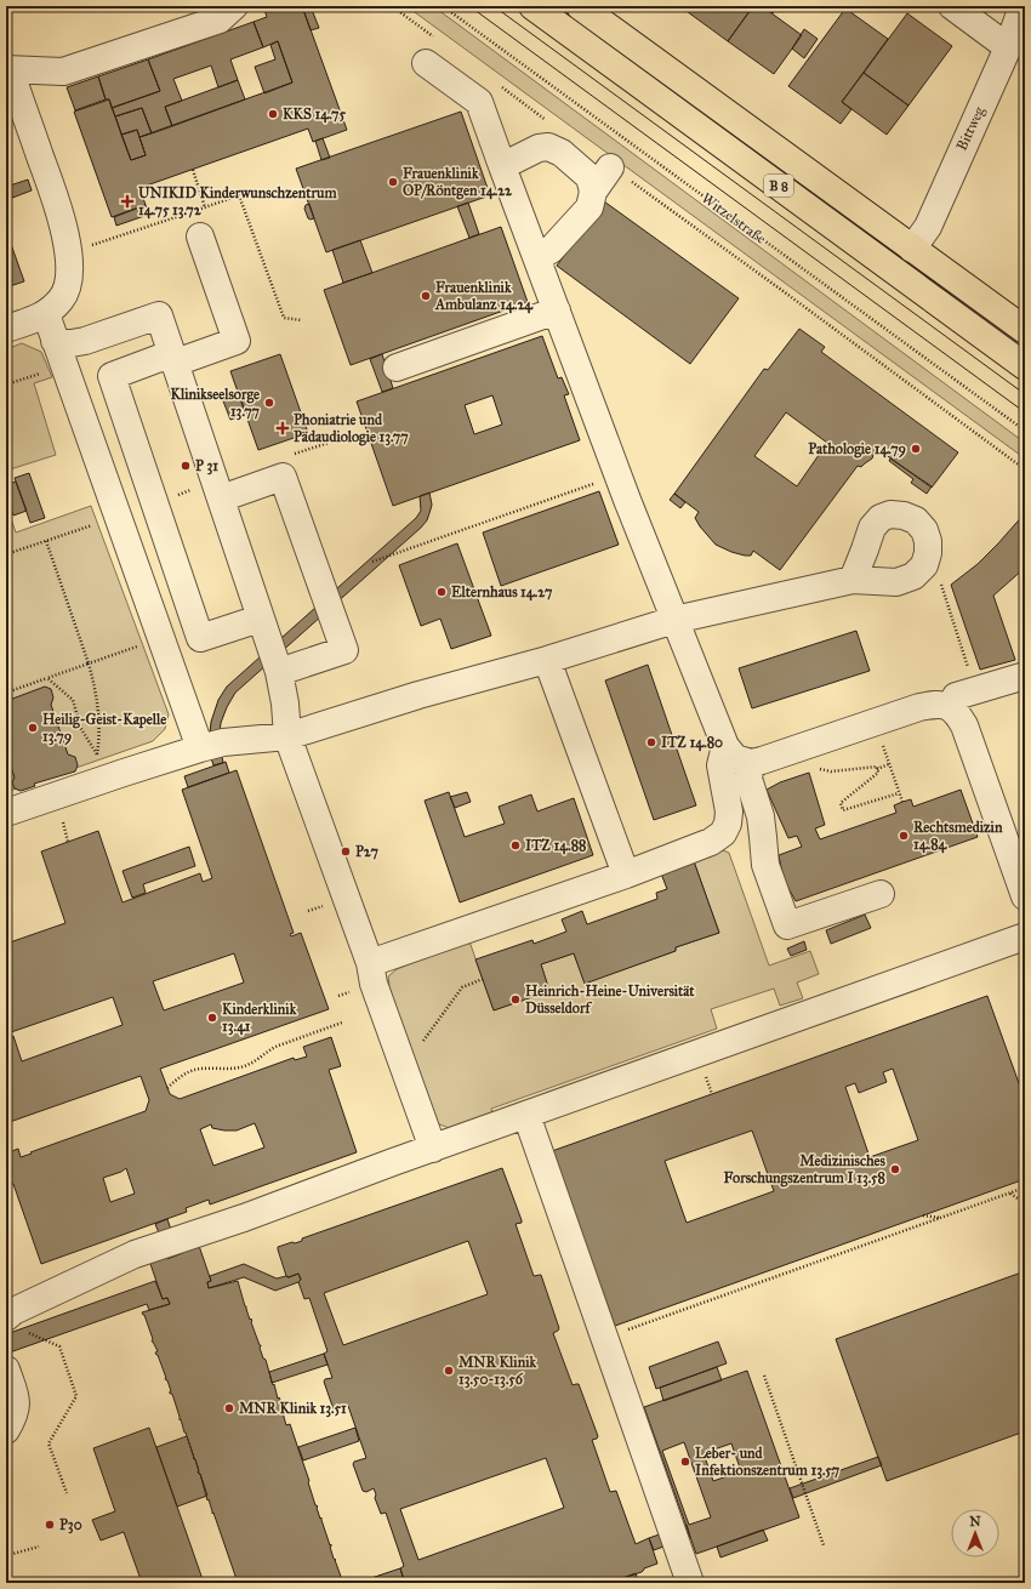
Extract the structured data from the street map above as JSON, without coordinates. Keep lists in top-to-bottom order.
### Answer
{
  "streets": {
    "main road": ["B 8"],
    "street": ["Bittweg"],
    "path": ["Witzelstraße"]
  },
  "crossings": [
    ["Bittweg", "B 8"]
  ],
  "places": {
    "other": [
      "KKS 14.75",
      "Frauenklinik OP/Röntgen 14.22",
      "Frauenklinik Ambulanz 14.24",
      "Klinikseelsorge 13.77",
      "Pathologie 14.79",
      "P 31",
      "Elternhaus 14.27",
      "Heilig-Geist-Kapelle 13.79",
      "ITZ 14.80",
      "Rechtsmedizin 14.84",
      "ITZ 14.88",
      "P27",
      "Heinrich-Heine-Universität Düsseldorf",
      "Kinderklinik 13.41",
      "Medizinisches Forschungszentrum I 13.58",
      "MNR Klinik 13.50-13.56",
      "MNR Klinik 13.51",
      "Leber- und Infektionszentrum 13.57",
      "P30"
    ],
    "health": ["UNIKID Kinderwunschzentrum 14.75 13.72", "Phoniatrie und Pädaudiologie 13.77"]
  },
  "north": "top"
}
